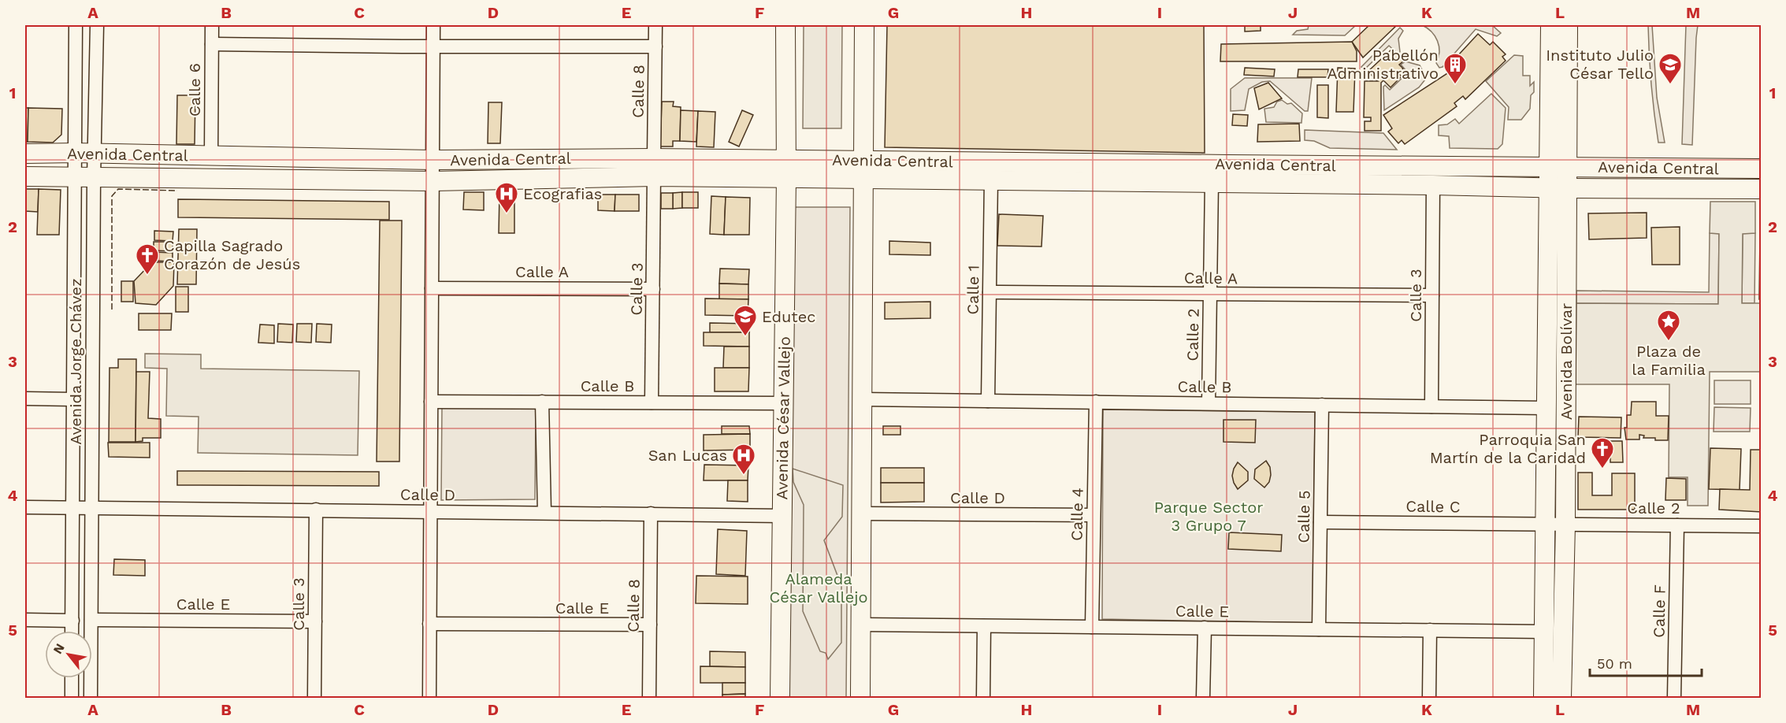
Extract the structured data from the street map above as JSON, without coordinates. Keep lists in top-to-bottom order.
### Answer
{
  "streets": {
    "street": [
      "Calle 6",
      "Calle 8",
      "Avenida Central",
      "Calle A",
      "Calle 3",
      "Calle 1",
      "Calle 2",
      "Avenida Jorge Chávez",
      "Avenida Bolívar",
      "Calle B",
      "Avenida César Vallejo",
      "Calle D",
      "Calle C",
      "Calle 4",
      "Calle 5",
      "Calle E",
      "Calle F"
    ]
  },
  "crossings": [
    ["Calle 6", "Avenida Central"],
    ["Calle 8", "Avenida Central"],
    ["Calle 8", "Calle 3"],
    ["Calle 8", "Calle D"],
    ["Calle 8", "Calle E"],
    ["Avenida Central", "Calle 3"],
    ["Avenida Central", "Calle 1"],
    ["Avenida Central", "Calle 2"],
    ["Avenida Central", "Avenida Jorge Chávez"],
    ["Avenida Central", "Avenida Bolívar"],
    ["Avenida Central", "Avenida César Vallejo"],
    ["Calle A", "Calle 3"],
    ["Calle A", "Calle 1"],
    ["Calle A", "Calle 2"],
    ["Calle 3", "Calle B"],
    ["Calle 3", "Calle D"],
    ["Calle 3", "Calle E"],
    ["Calle 1", "Calle B"],
    ["Calle 2", "Avenida Bolívar"],
    ["Calle 2", "Calle B"],
    ["Calle 2", "Calle C"],
    ["Calle 2", "Calle F"],
    ["Avenida Jorge Chávez", "Calle D"],
    ["Avenida Jorge Chávez", "Calle E"],
    ["Avenida Bolívar", "Calle B"],
    ["Avenida Bolívar", "Calle C"],
    ["Avenida Bolívar", "Calle E"],
    ["Calle B", "Avenida César Vallejo"],
    ["Calle B", "Calle 4"],
    ["Calle B", "Calle 5"],
    ["Avenida César Vallejo", "Calle D"],
    ["Calle D", "Calle 4"],
    ["Calle C", "Calle 5"],
    ["Calle 4", "Calle E"],
    ["Calle 5", "Calle E"]
  ],
  "parks": ["Parque Sector 3 Grupo 7", "Alameda César Vallejo"],
  "places": {
    "building": ["Pabellón Administrativo"],
    "school or university": ["Instituto Julio César Tello", "Edutec"],
    "hospital": ["Ecografias", "San Lucas"],
    "church": ["Capilla Sagrado Corazón de Jesús", "Parroquia San Martín de la Caridad"],
    "place": ["Plaza de la Familia"]
  },
  "scale_bar": "50 m",
  "north": "top left",
  "grid": {
    "columns": [
      "A",
      "B",
      "C",
      "D",
      "E",
      "F",
      "G",
      "H",
      "I",
      "J",
      "K",
      "L",
      "M"
    ],
    "rows": [
      "1",
      "2",
      "3",
      "4",
      "5"
    ]
  }
}
